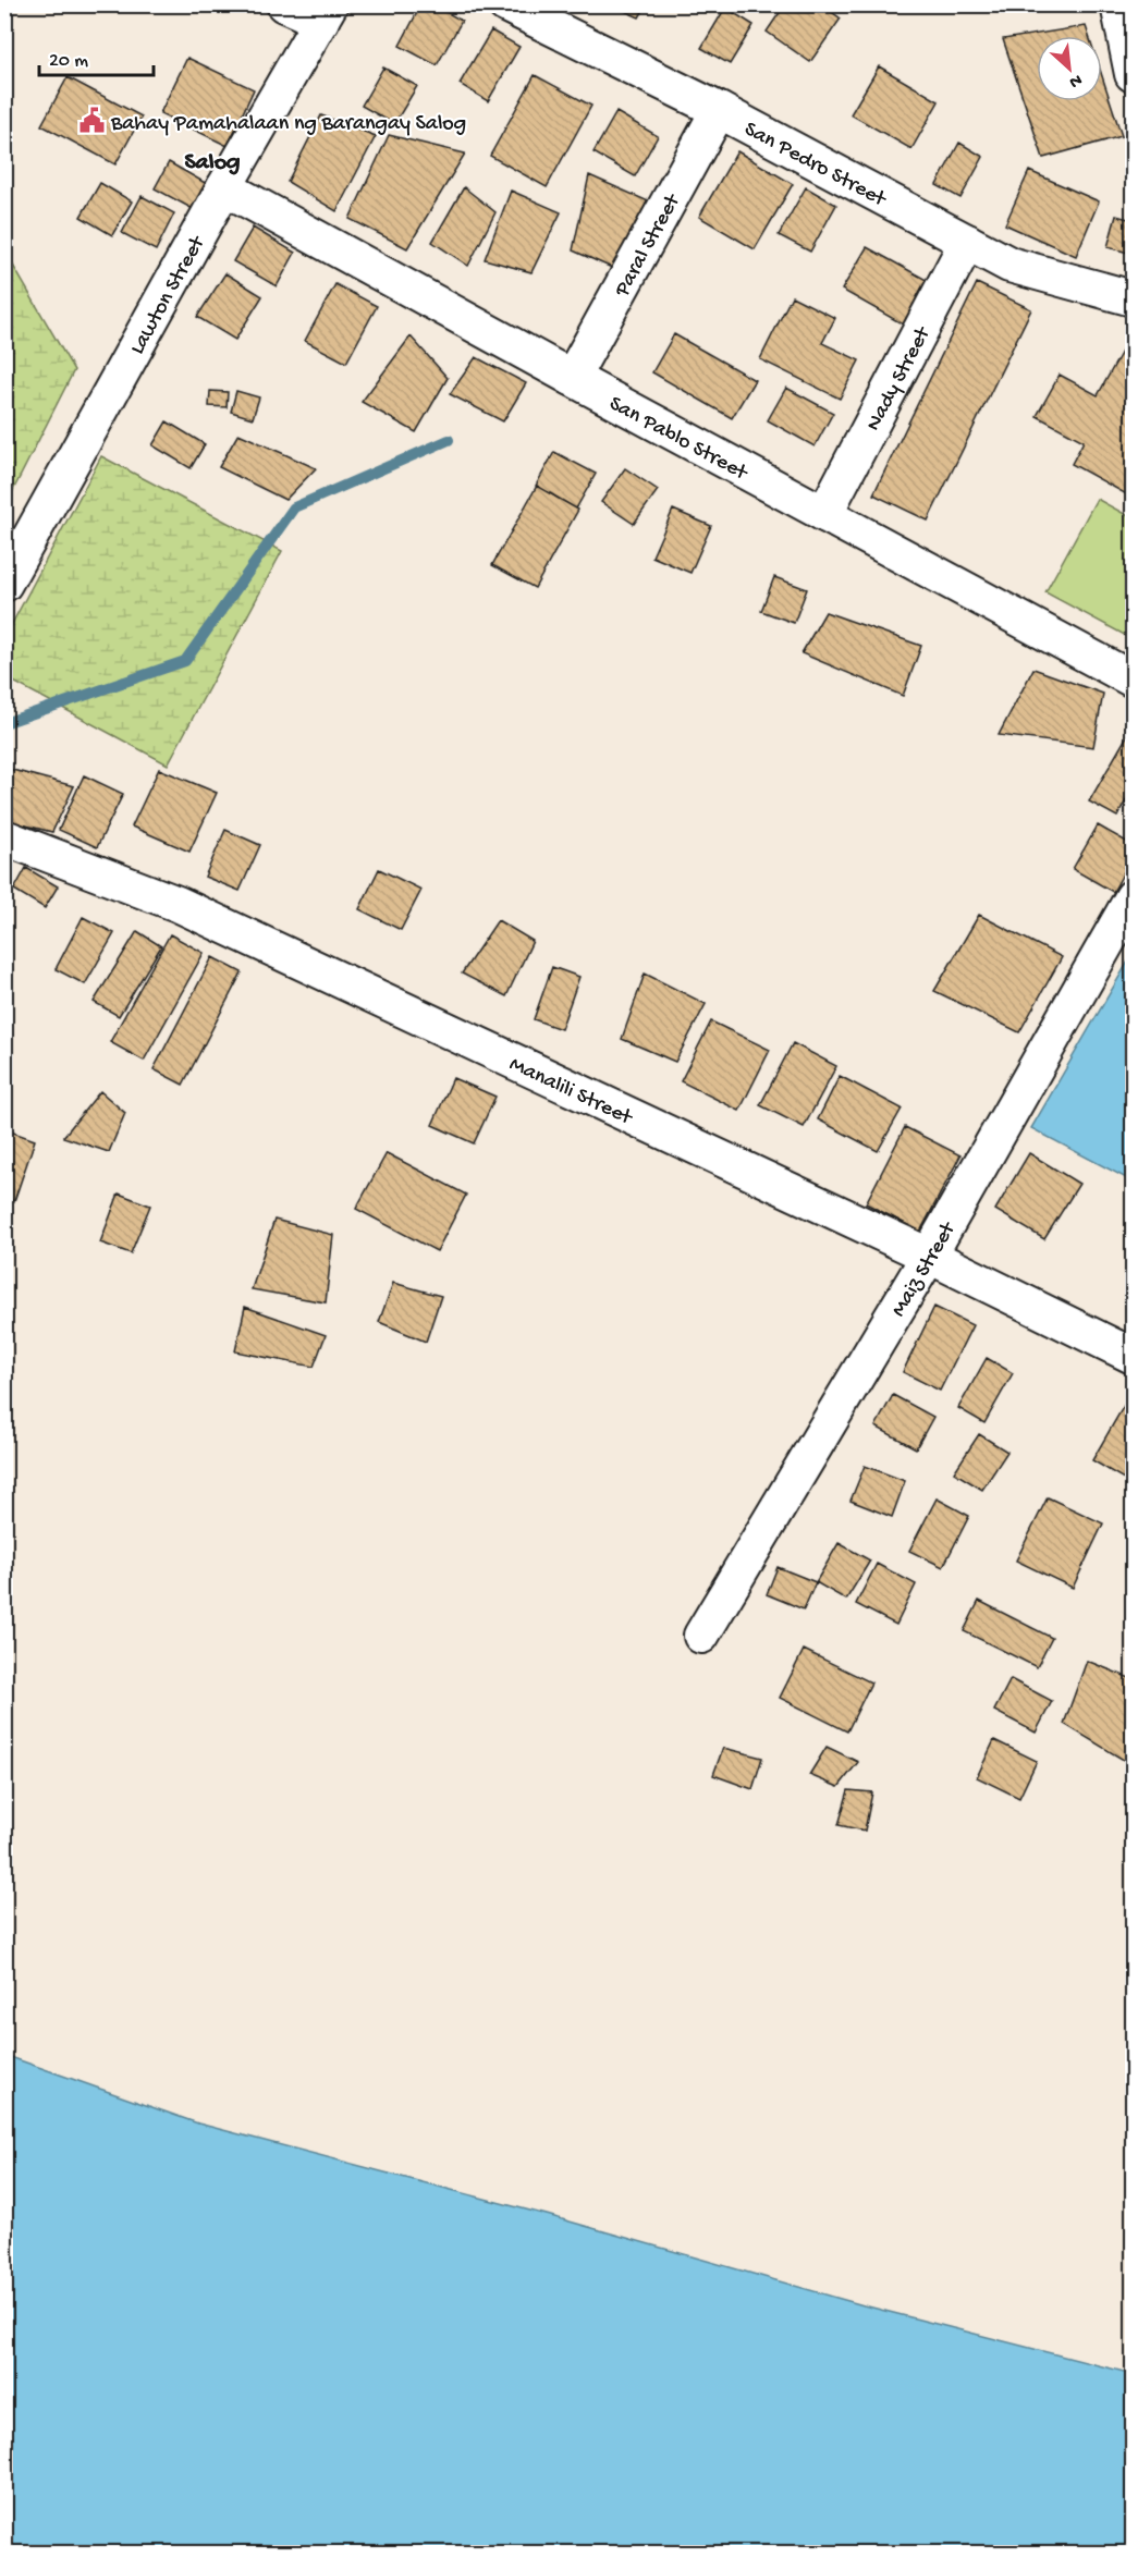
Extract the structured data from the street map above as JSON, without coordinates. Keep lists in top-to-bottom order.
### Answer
{
  "streets": {
    "street": [
      "San Pedro Street",
      "Paral Street",
      "Lawton Street",
      "Nady Street",
      "San Pablo Street",
      "Manalili Street",
      "Maiz Street"
    ]
  },
  "crossings": [
    ["San Pedro Street", "Paral Street"],
    ["San Pedro Street", "Nady Street"],
    ["Paral Street", "San Pablo Street"],
    ["Lawton Street", "San Pablo Street"],
    ["Nady Street", "San Pablo Street"],
    ["Manalili Street", "Maiz Street"]
  ],
  "districts": ["Salog"],
  "places": {
    "public building": ["Bahay Pamahalaan ng Barangay Salog"]
  },
  "scale_bar": "20 m",
  "north": "bottom right"
}
